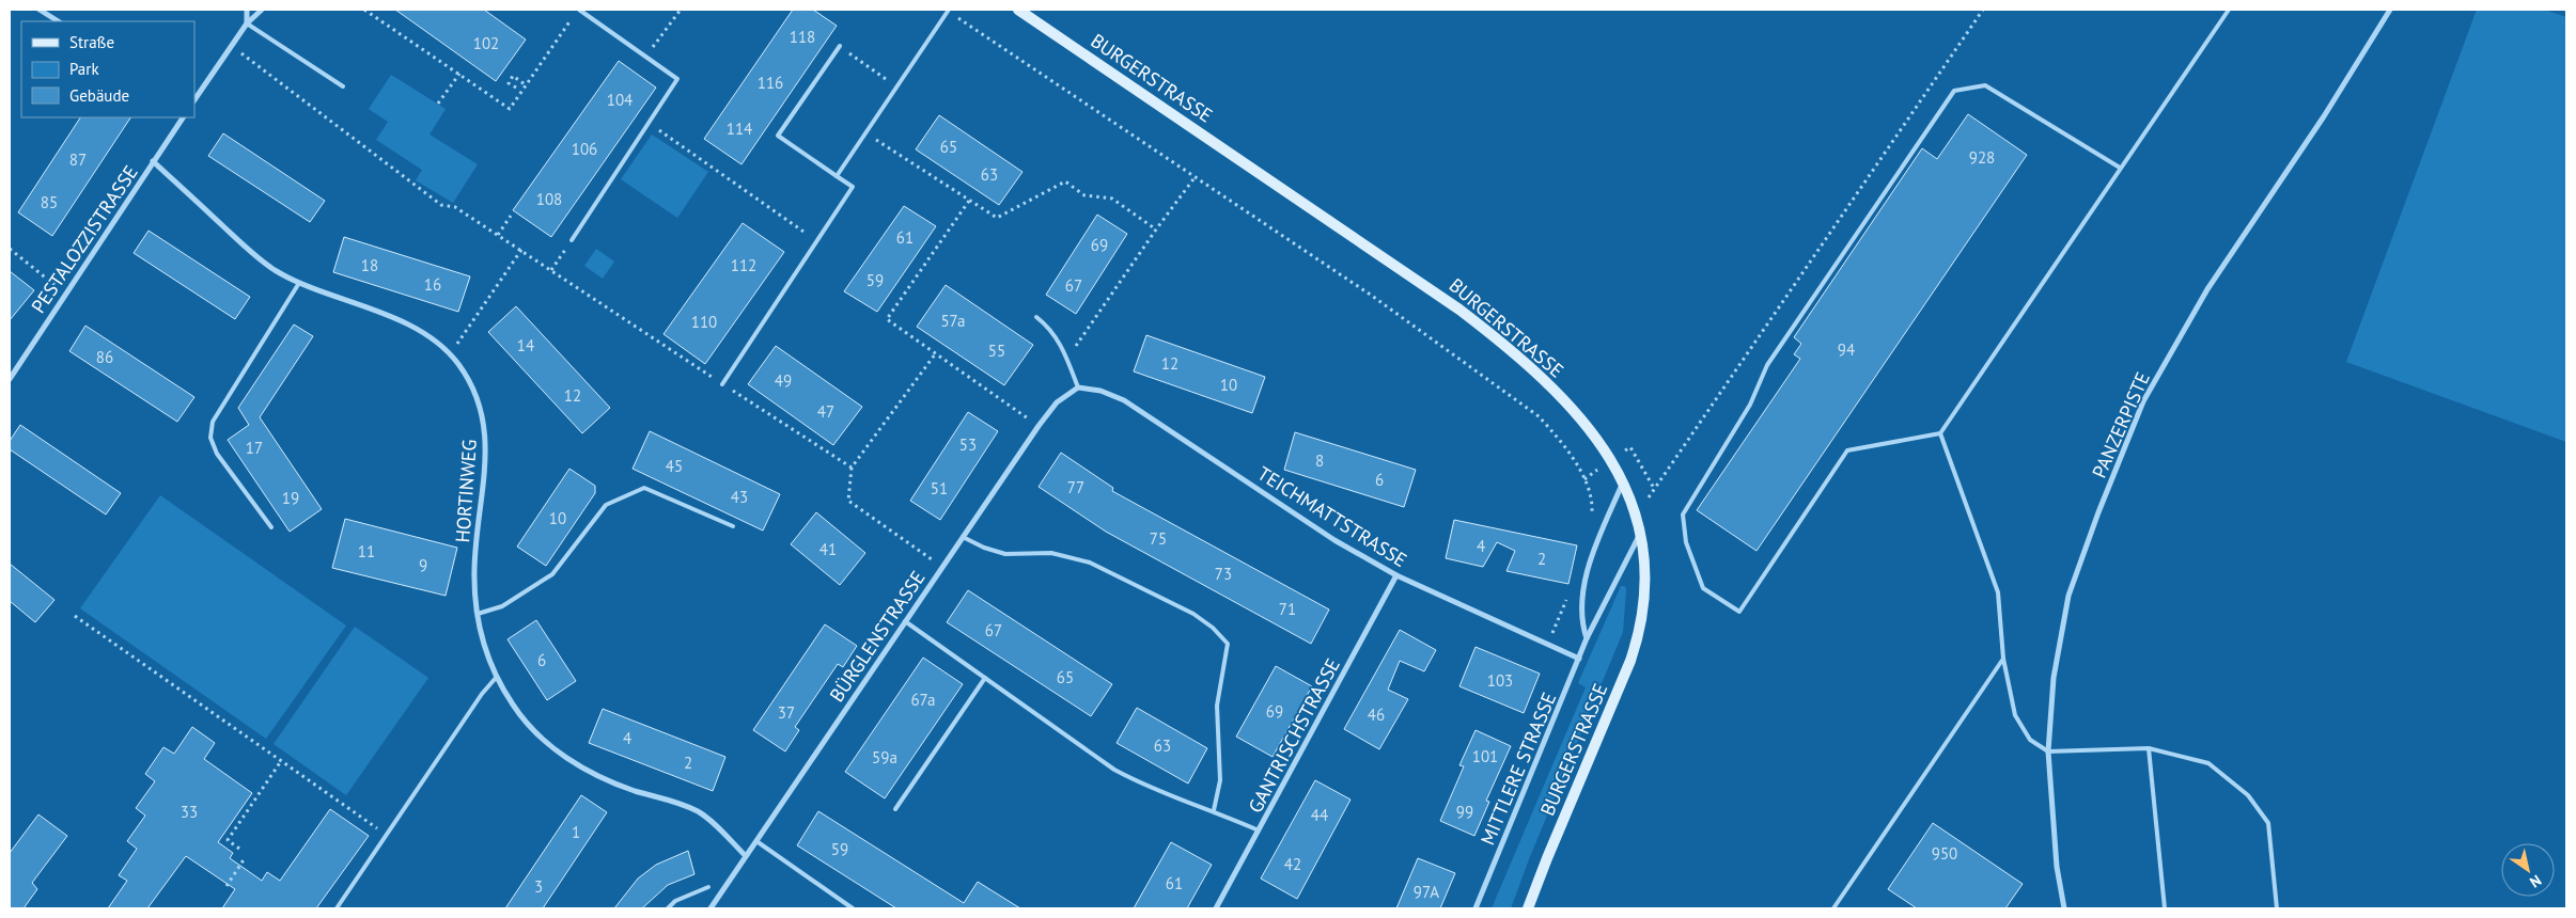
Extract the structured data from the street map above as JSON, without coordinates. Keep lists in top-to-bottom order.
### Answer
{
  "streets": {
    "main road": ["BURGERSTRASSE"],
    "street": [
      "PESTALOZZISTRASSE",
      "PANZERPISTE",
      "HORTINWEG",
      "TEICHMATTSTRASSE",
      "BÜRGLENSTRASSE",
      "GANTRISCHSTRASSE",
      "MITTLERE STRASSE"
    ]
  },
  "crossings": [
    ["BURGERSTRASSE", "MITTLERE STRASSE"],
    ["PESTALOZZISTRASSE", "HORTINWEG"],
    ["HORTINWEG", "BÜRGLENSTRASSE"],
    ["TEICHMATTSTRASSE", "BÜRGLENSTRASSE"],
    ["TEICHMATTSTRASSE", "GANTRISCHSTRASSE"],
    ["TEICHMATTSTRASSE", "MITTLERE STRASSE"]
  ],
  "house_numbers": [
    "118",
    "102",
    "116",
    "104",
    "114",
    "65",
    "106",
    "928",
    "87",
    "63",
    "108",
    "85",
    "61",
    "69",
    "18",
    "112",
    "59",
    "16",
    "67",
    "57a",
    "110",
    "14",
    "94",
    "55",
    "86",
    "12",
    "49",
    "10",
    "12",
    "47",
    "53",
    "17",
    "8",
    "45",
    "6",
    "77",
    "51",
    "43",
    "19",
    "10",
    "75",
    "4",
    "41",
    "11",
    "2",
    "9",
    "73",
    "71",
    "67",
    "6",
    "65",
    "103",
    "67a",
    "69",
    "37",
    "46",
    "4",
    "63",
    "101",
    "59a",
    "2",
    "33",
    "99",
    "44",
    "1",
    "59",
    "950",
    "42",
    "61",
    "3",
    "97A"
  ],
  "legend": ["Straße", "Park", "Gebäude"],
  "north": "bottom right"
}
